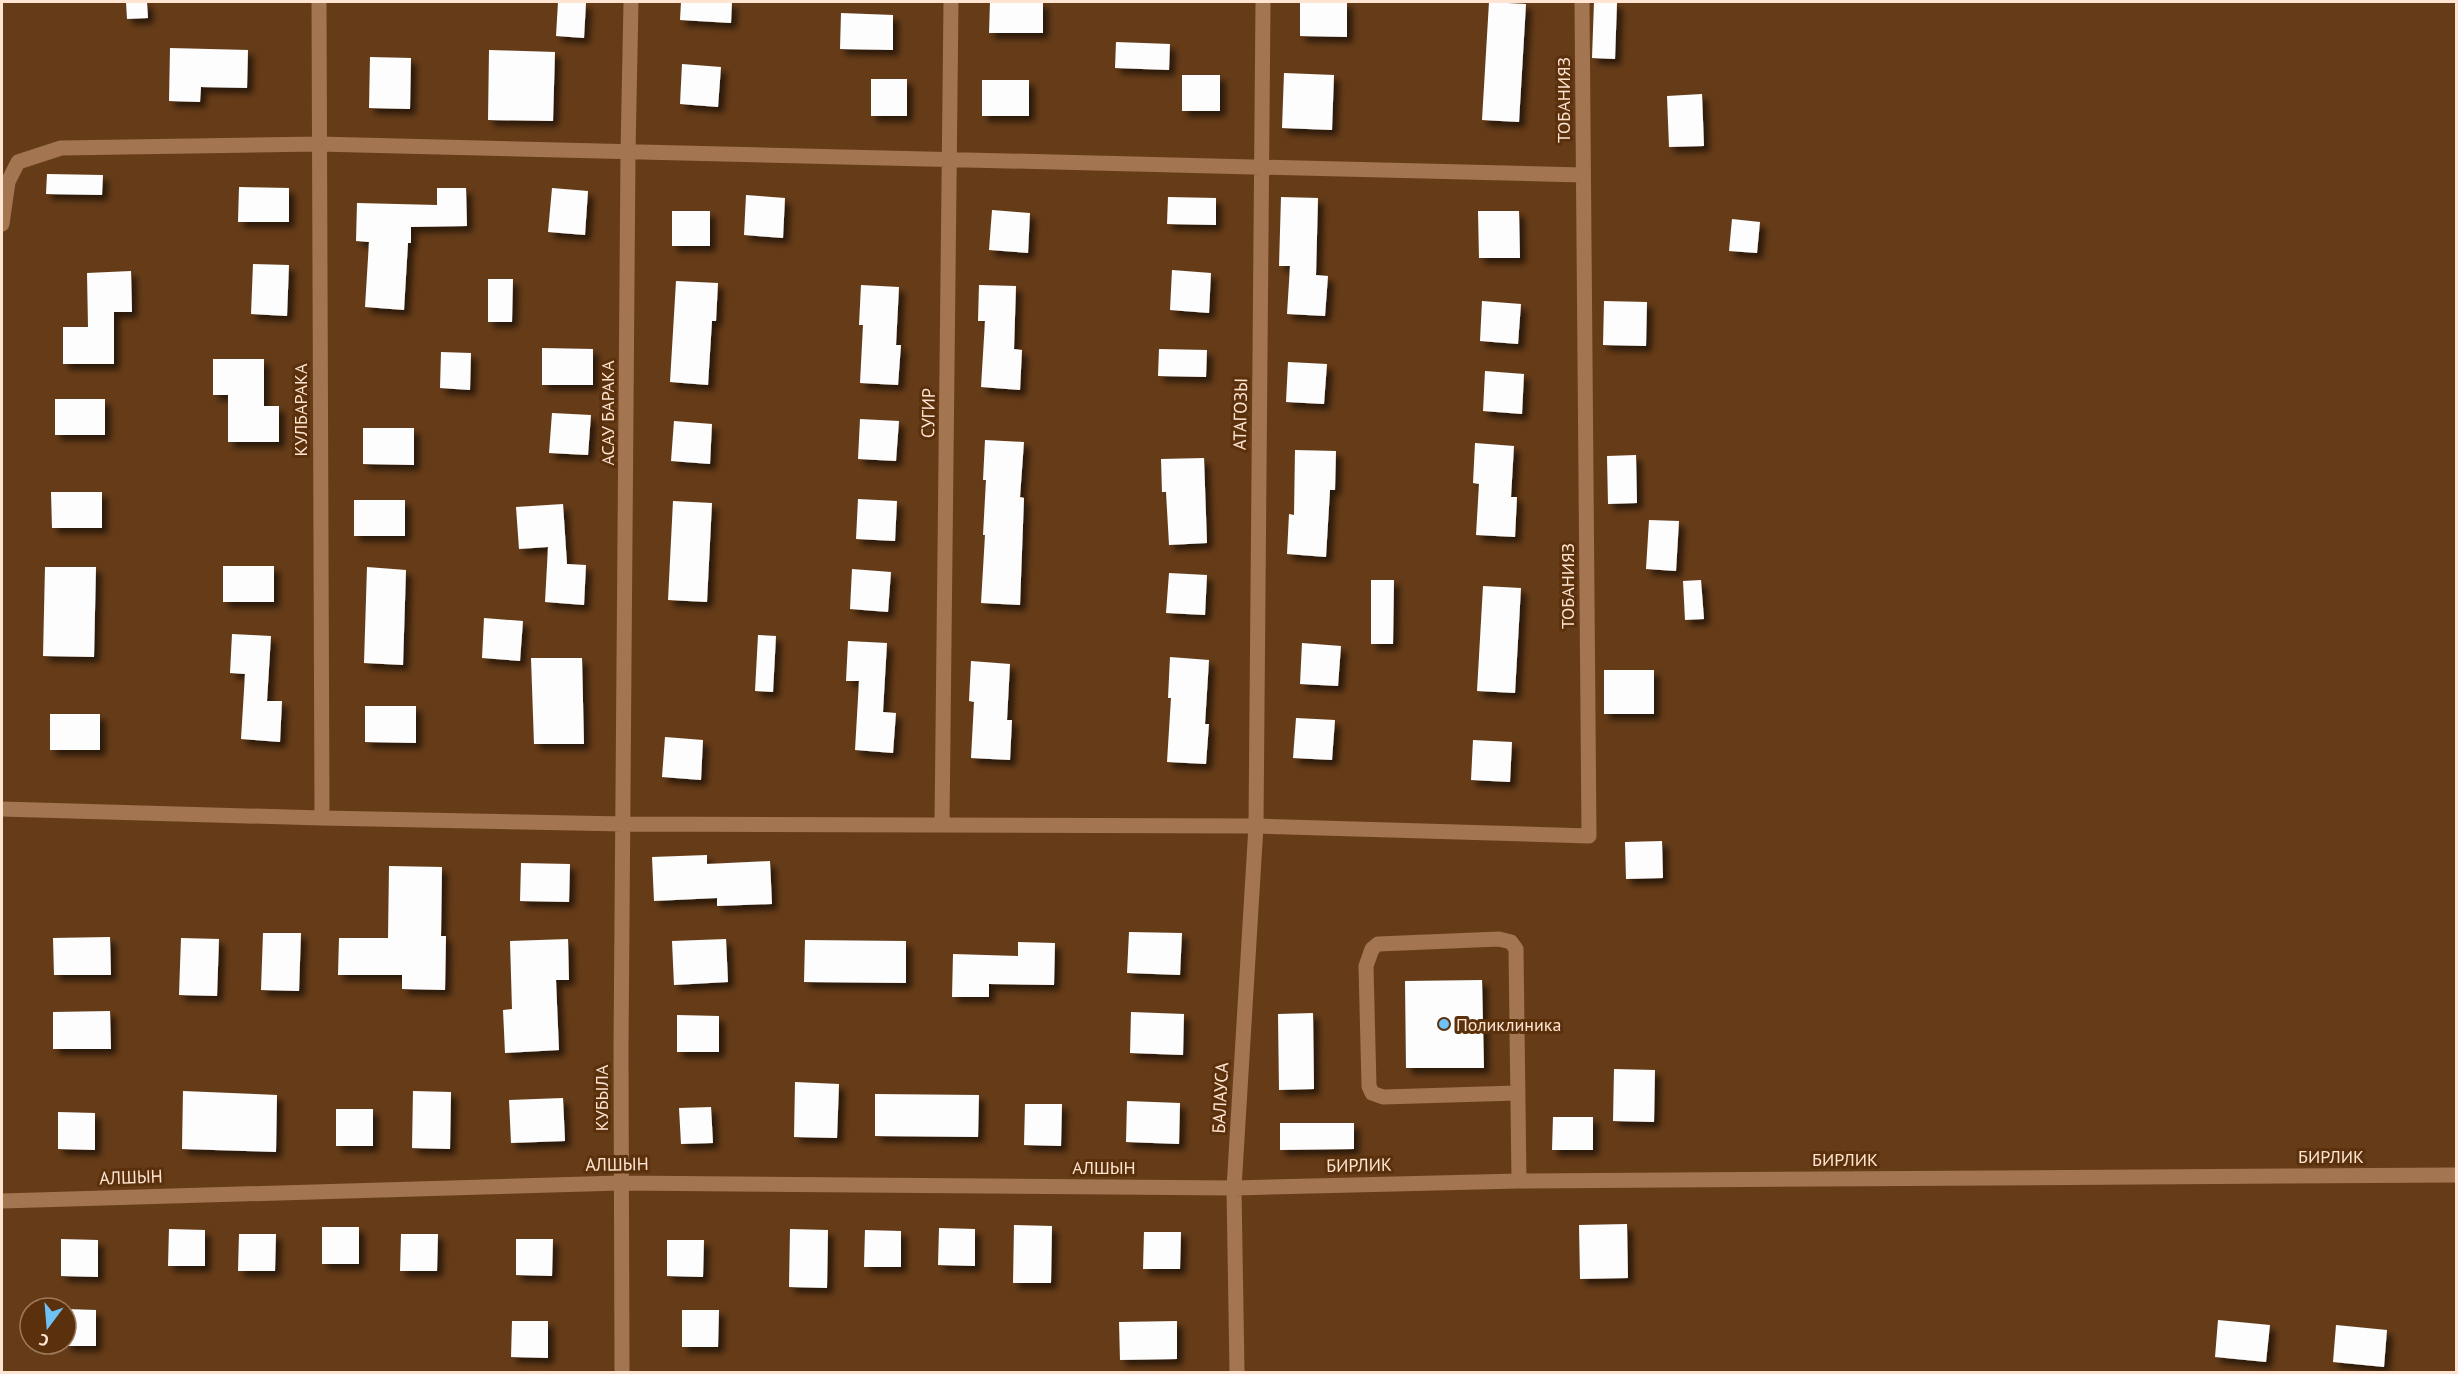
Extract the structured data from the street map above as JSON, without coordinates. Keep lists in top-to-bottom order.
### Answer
{
  "streets": {
    "street": [
      "ТОБАНИЯЗ",
      "КУЛБАРАКА",
      "АСАУ БАРАКА",
      "СУГИР",
      "АТАГОЗЫ",
      "КУБЫЛА",
      "БАЛАУСА",
      "БИРЛИК",
      "АЛШЫН"
    ]
  },
  "crossings": [
    ["ТОБАНИЯЗ", "АТАГОЗЫ"],
    ["ТОБАНИЯЗ", "БАЛАУСА"],
    ["АСАУ БАРАКА", "КУБЫЛА"],
    ["АТАГОЗЫ", "БАЛАУСА"],
    ["КУБЫЛА", "АЛШЫН"],
    ["БАЛАУСА", "БИРЛИК"],
    ["БАЛАУСА", "АЛШЫН"],
    ["БИРЛИК", "АЛШЫН"]
  ],
  "places": ["Поликлиника"],
  "north": "bottom"
}
